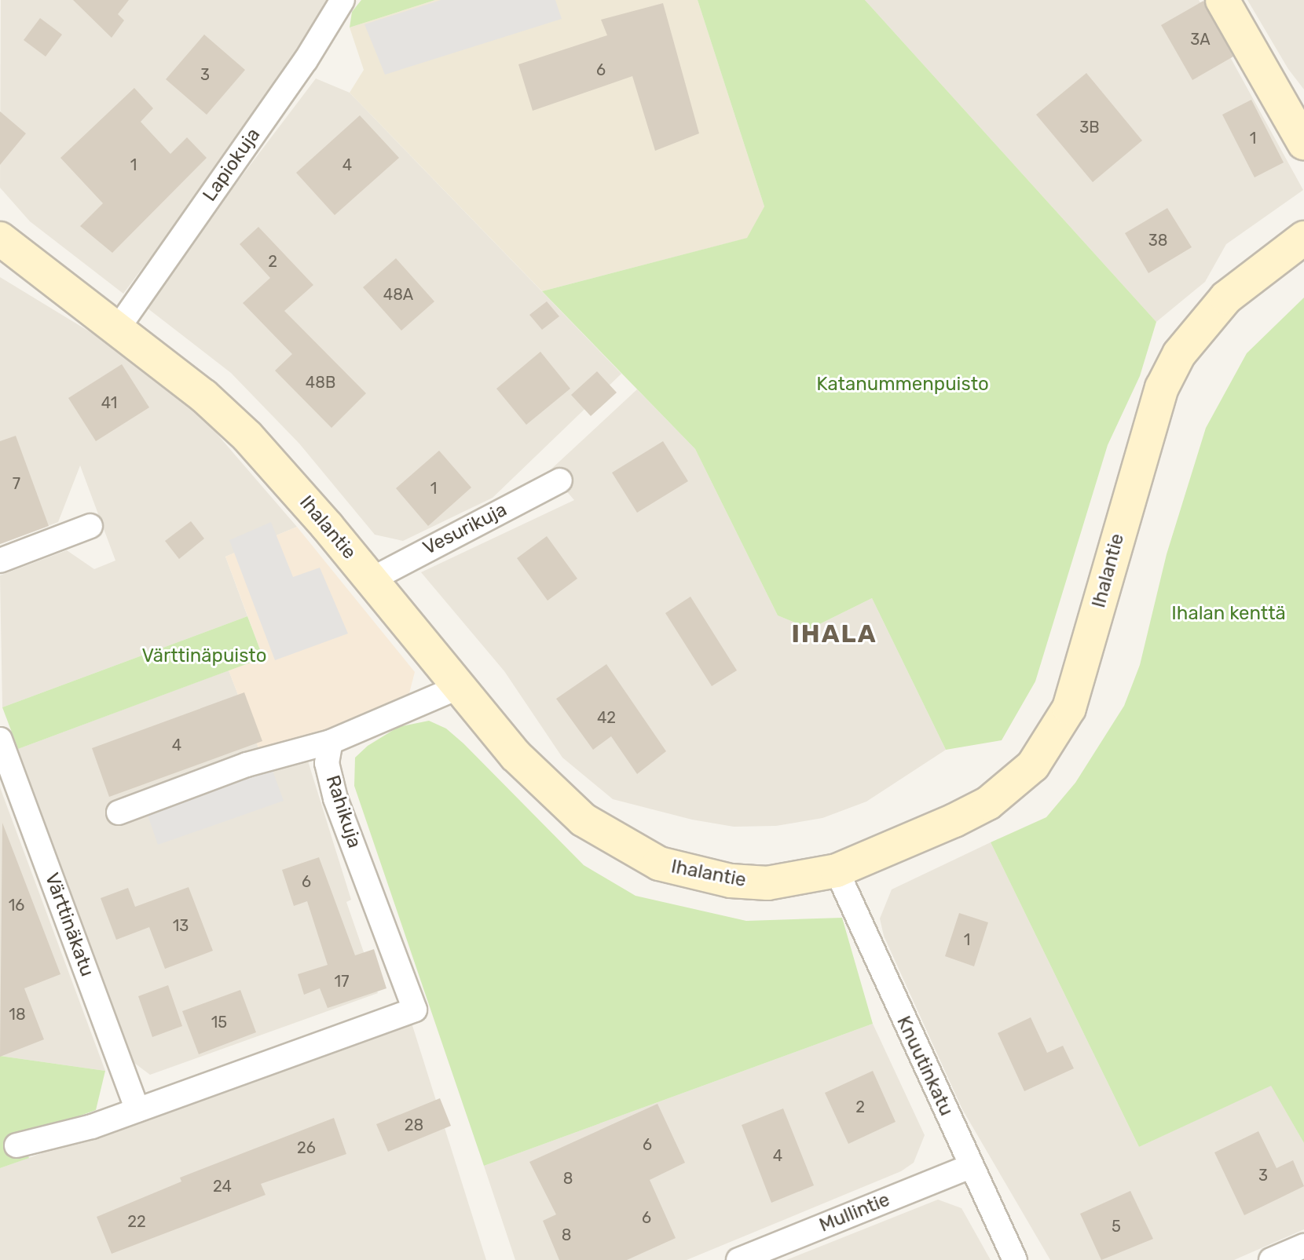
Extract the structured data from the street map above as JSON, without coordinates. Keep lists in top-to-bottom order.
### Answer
{
  "streets": {
    "street": [
      "Lapiokuja",
      "Ihalantie",
      "Vesurikuja",
      "Rahikuja",
      "Värttinäkatu",
      "Knuutinkatu",
      "Mullintie"
    ]
  },
  "crossings": [
    ["Lapiokuja", "Ihalantie"],
    ["Ihalantie", "Vesurikuja"],
    ["Ihalantie", "Knuutinkatu"],
    ["Rahikuja", "Värttinäkatu"],
    ["Knuutinkatu", "Mullintie"]
  ],
  "districts": ["IHALA"],
  "parks": ["Katanummenpuisto", "Ihalan kenttä", "Värttinäpuisto"],
  "house_numbers": [
    "3A",
    "6",
    "3",
    "3B",
    "1",
    "1",
    "4",
    "38",
    "2",
    "48A",
    "48B",
    "41",
    "7",
    "1",
    "42",
    "4",
    "6",
    "16",
    "13",
    "1",
    "17",
    "18",
    "15",
    "2",
    "28",
    "6",
    "26",
    "4",
    "3",
    "8",
    "24",
    "6",
    "22",
    "5",
    "8"
  ]
}
